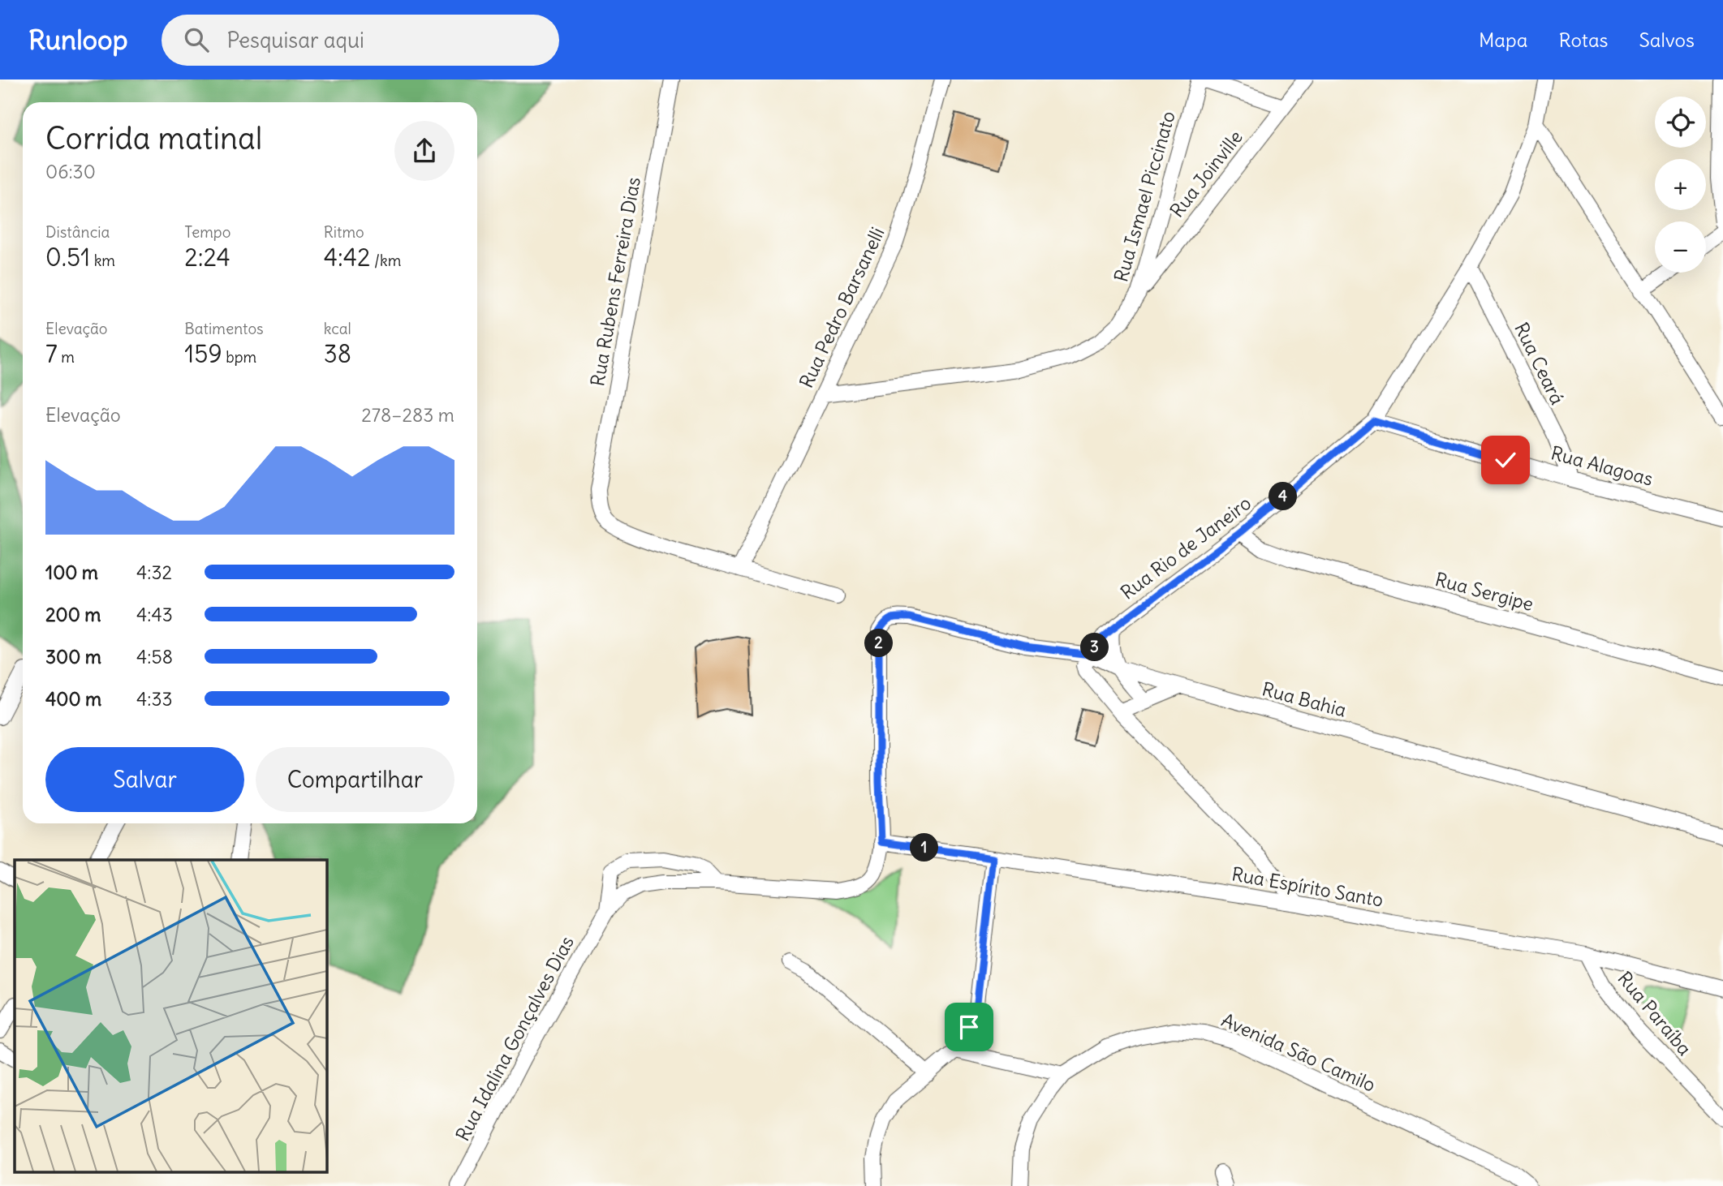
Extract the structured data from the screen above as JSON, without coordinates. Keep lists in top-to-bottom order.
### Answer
{
  "streets": {
    "street": [
      "Rua Joinville",
      "Rua Ismael Piccinato",
      "Rua Rubens Ferreira Dias",
      "Rua Pedro Barsanelli",
      "Rua Ceará",
      "Rua Alagoas",
      "Rua Rio de Janeiro",
      "Rua Sergipe",
      "Rua Bahia",
      "Rua Espírito Santo",
      "Rua Paraíba",
      "Rua Idalina Gonçalves Dias",
      "Avenida São Camilo"
    ]
  },
  "crossings": [
    ["Rua Joinville", "Rua Ismael Piccinato"],
    ["Rua Ismael Piccinato", "Rua Pedro Barsanelli"],
    ["Rua Rubens Ferreira Dias", "Rua Pedro Barsanelli"],
    ["Rua Ceará", "Rua Alagoas"],
    ["Rua Ceará", "Rua Rio de Janeiro"],
    ["Rua Alagoas", "Rua Rio de Janeiro"],
    ["Rua Rio de Janeiro", "Rua Sergipe"],
    ["Rua Rio de Janeiro", "Rua Bahia"],
    ["Rua Bahia", "Rua Espírito Santo"],
    ["Rua Espírito Santo", "Rua Paraíba"]
  ],
  "page": {
    "header": "Runloop",
    "search": "Pesquisar aqui",
    "nav": ["Mapa", "Rotas", "Salvos"],
    "map_buttons": ["+", "−"],
    "heading": ["Corrida matinal", "06:30"],
    "stats": [
      ["Distância", "0.51 km"],
      ["Tempo", "2:24"],
      ["Ritmo", "4:42 /km"],
      ["Elevação", "7 m"],
      ["Batimentos", "159 bpm"],
      ["kcal", "38"]
    ],
    "chart": ["Elevação", "278–283 m"],
    "pins": [
      "4",
      "2",
      "3",
      "1"
    ],
    "list": [
      {
        "name": "100 m",
        "note": "4:32"
      },
      {
        "name": "200 m",
        "note": "4:43"
      },
      {
        "name": "300 m",
        "note": "4:58"
      },
      {
        "name": "400 m",
        "note": "4:33"
      }
    ],
    "buttons": ["Salvar", "Compartilhar"]
  }
}
